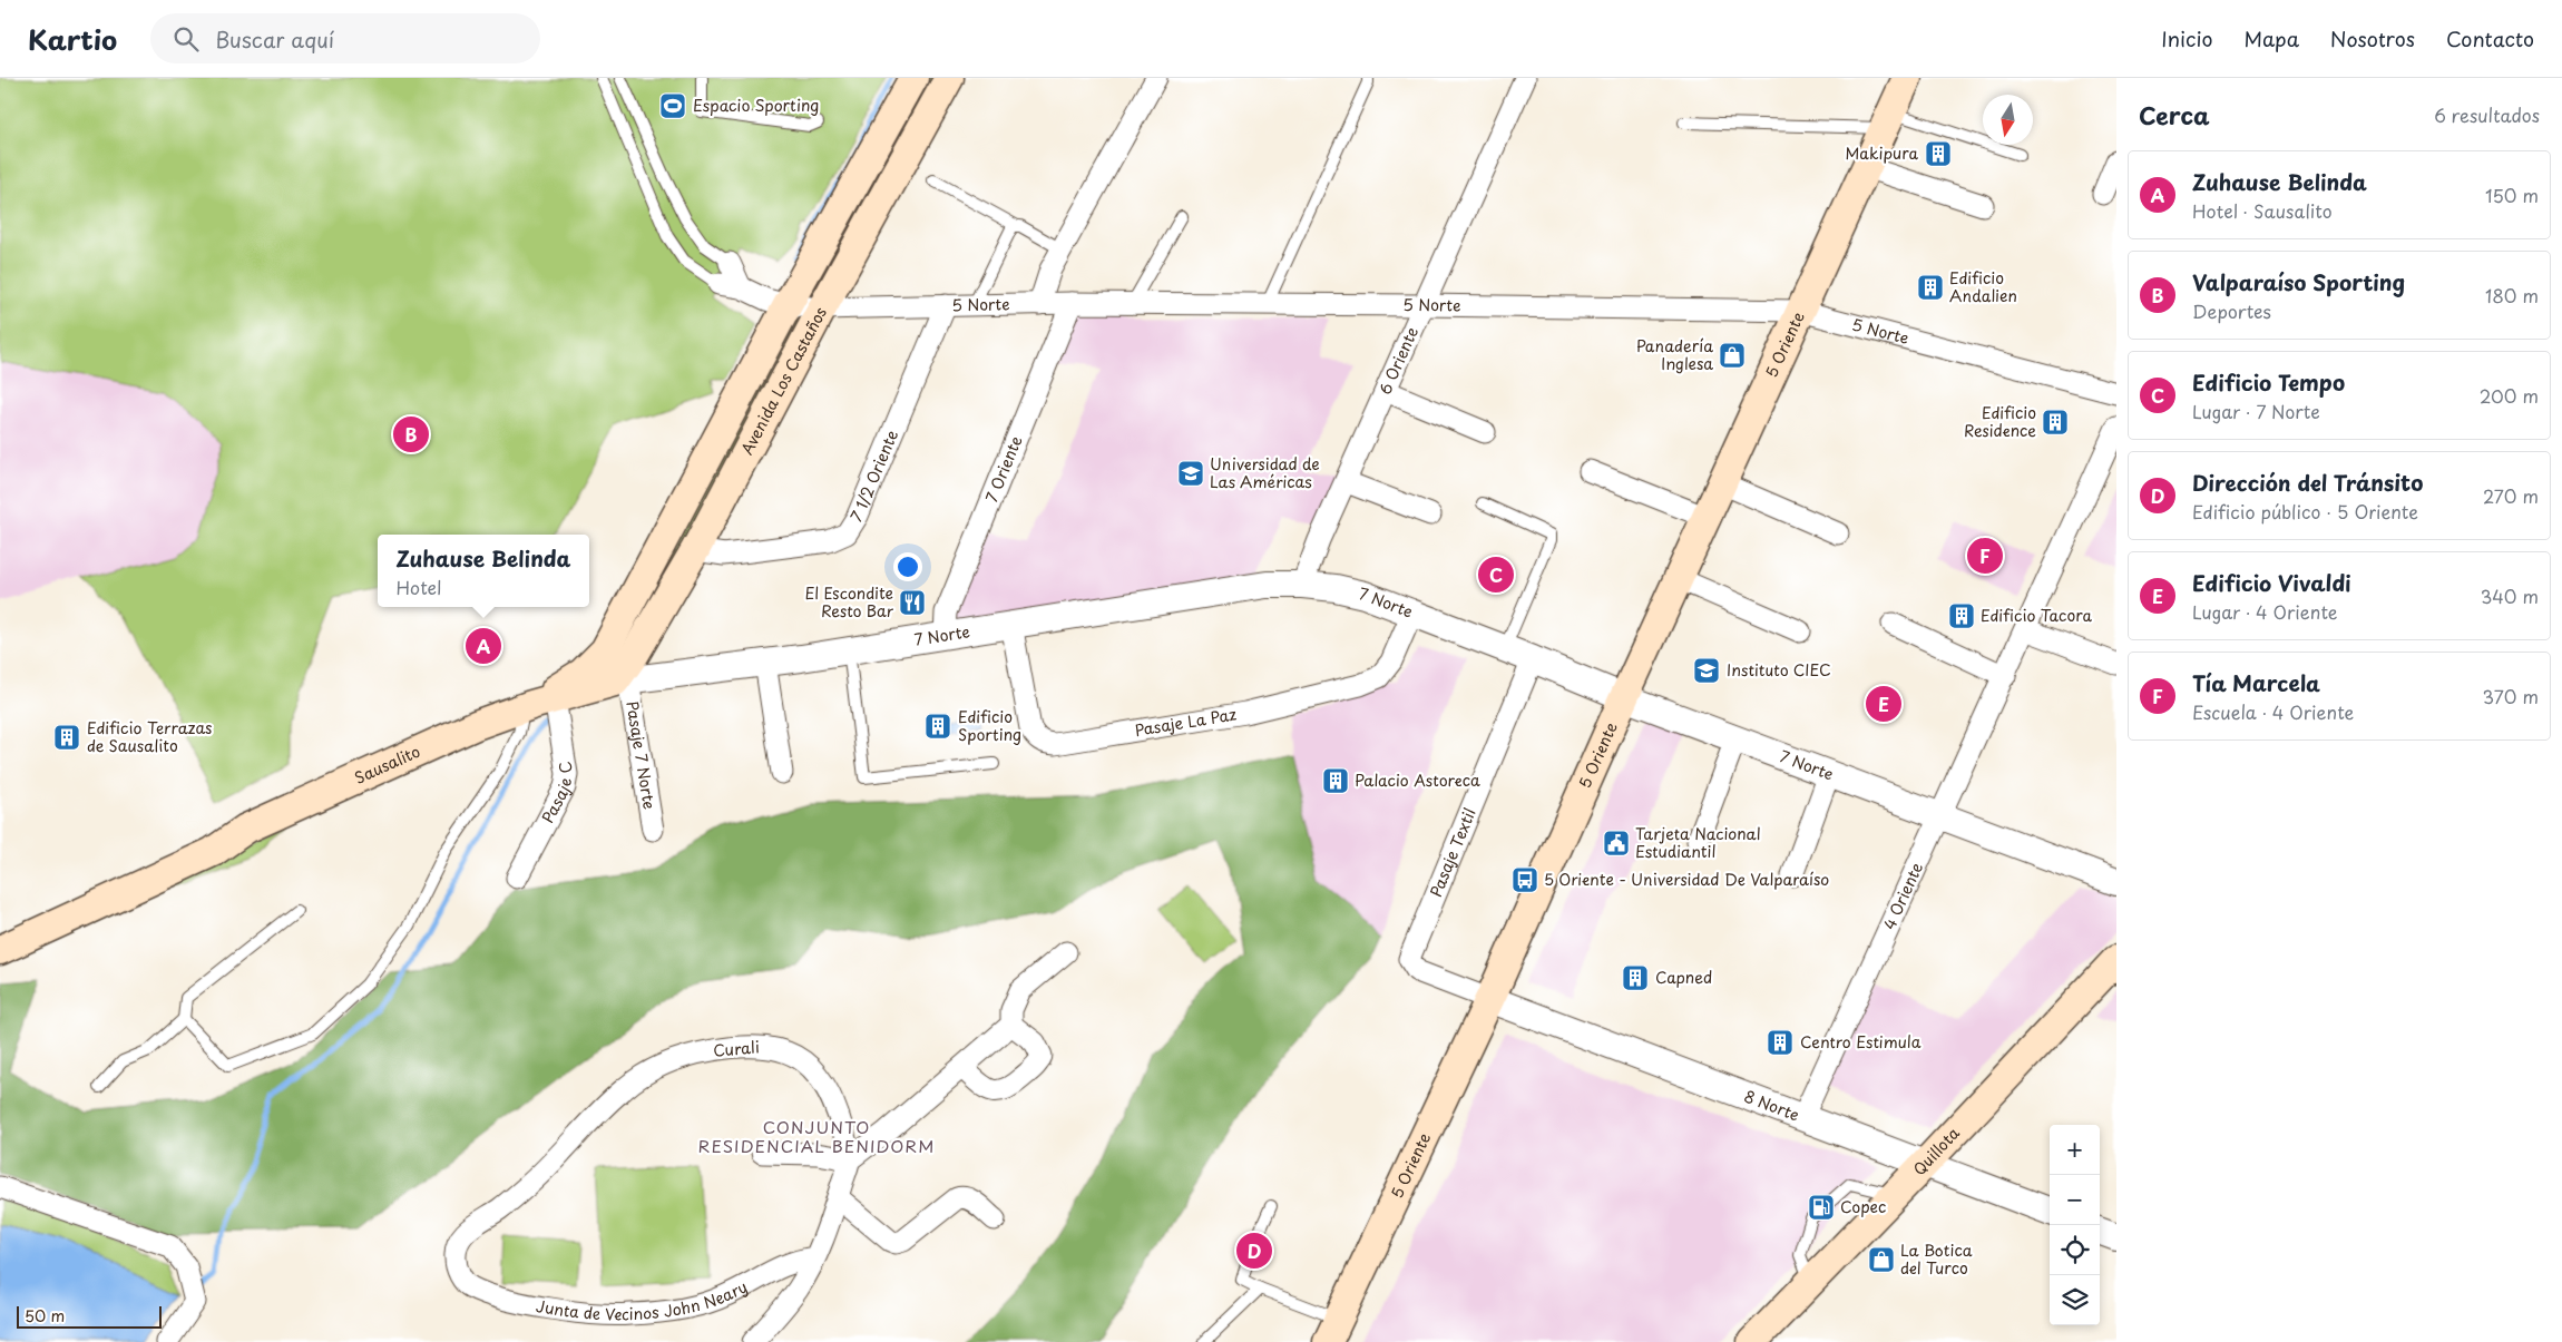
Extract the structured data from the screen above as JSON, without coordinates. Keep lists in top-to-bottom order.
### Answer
{
  "streets": {
    "main road": [
      "5 Oriente",
      "Avenida Los Castaños",
      "Sausalito",
      "Quillota"
    ],
    "street": [
      "5 Norte",
      "6 Oriente",
      "7 Oriente",
      "7 1/2 Oriente",
      "7 Norte",
      "Pasaje La Paz",
      "Pasaje 7 Norte",
      "Pasaje C",
      "Pasaje Textil",
      "4 Oriente",
      "Curali",
      "8 Norte",
      "Junta de Vecinos John Neary"
    ]
  },
  "crossings": [
    ["5 Norte", "5 Oriente"],
    ["5 Norte", "6 Oriente"],
    ["5 Norte", "Avenida Los Castaños"],
    ["5 Norte", "7 Oriente"],
    ["5 Norte", "7 1/2 Oriente"],
    ["5 Oriente", "7 Norte"],
    ["5 Oriente", "Pasaje Textil"],
    ["5 Oriente", "8 Norte"],
    ["6 Oriente", "7 Norte"],
    ["Avenida Los Castaños", "7 1/2 Oriente"],
    ["Avenida Los Castaños", "7 Norte"],
    ["Avenida Los Castaños", "Pasaje 7 Norte"],
    ["Avenida Los Castaños", "Sausalito"],
    ["7 Oriente", "7 Norte"],
    ["7 Norte", "Pasaje La Paz"],
    ["7 Norte", "Pasaje 7 Norte"],
    ["7 Norte", "Sausalito"],
    ["7 Norte", "Pasaje Textil"],
    ["7 Norte", "4 Oriente"],
    ["Pasaje 7 Norte", "Sausalito"],
    ["Sausalito", "Pasaje C"],
    ["Pasaje Textil", "8 Norte"],
    ["4 Oriente", "8 Norte"],
    ["Curali", "Junta de Vecinos John Neary"],
    ["8 Norte", "Quillota"]
  ],
  "districts": ["CONJUNTO RESIDENCIAL BENIDORM"],
  "places": {
    "sports": ["Espacio Sporting"],
    "building": [
      "Makipura",
      "Edificio Andalien",
      "Edificio Residence",
      "Edificio Tacora",
      "Edificio Sporting",
      "Edificio Terrazas de Sausalito",
      "Palacio Astoreca",
      "Capned",
      "Centro Estimula"
    ],
    "shop": ["Panadería Inglesa", "La Botica del Turco"],
    "school or university": ["Universidad de Las Américas", "Instituto CIEC"],
    "restaurant": ["El Escondite Resto Bar"],
    "public building": ["Tarjeta Nacional Estudiantil"],
    "bus stop": ["5 Oriente - Universidad De Valparaíso"],
    "fuel station": ["Copec"]
  },
  "scale_bar": "50 m",
  "north": "bottom",
  "page": {
    "header": "Kartio",
    "search": "Buscar aquí",
    "nav": [
      "Inicio",
      "Mapa",
      "Nosotros",
      "Contacto"
    ],
    "heading": ["Cerca", "6 resultados"],
    "list": [
      {
        "mark": "A",
        "name": "Zuhause Belinda",
        "note": "Hotel · Sausalito",
        "value": "150 m"
      },
      {
        "mark": "B",
        "name": "Valparaíso Sporting",
        "note": "Deportes",
        "value": "180 m"
      },
      {
        "mark": "C",
        "name": "Edificio Tempo",
        "note": "Lugar · 7 Norte",
        "value": "200 m"
      },
      {
        "mark": "D",
        "name": "Dirección del Tránsito",
        "note": "Edificio público · 5 Oriente",
        "value": "270 m"
      },
      {
        "mark": "E",
        "name": "Edificio Vivaldi",
        "note": "Lugar · 4 Oriente",
        "value": "340 m"
      },
      {
        "mark": "F",
        "name": "Tía Marcela",
        "note": "Escuela · 4 Oriente",
        "value": "370 m"
      }
    ],
    "pins": [
      "B",
      "F",
      "C",
      "A",
      "E",
      "D"
    ],
    "popup": ["Zuhause Belinda", "Hotel"],
    "map_buttons": ["+", "−"],
    "scale": "50 m"
  }
}
